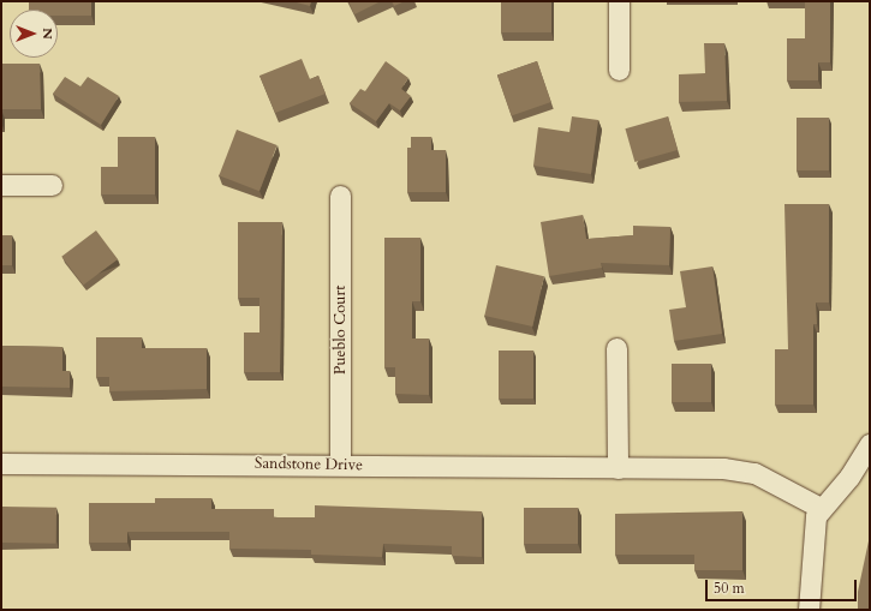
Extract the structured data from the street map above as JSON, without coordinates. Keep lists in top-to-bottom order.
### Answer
{
  "streets": {
    "street": ["Pueblo Court", "Sandstone Drive"]
  },
  "crossings": [
    ["Pueblo Court", "Sandstone Drive"]
  ],
  "scale_bar": "50 m",
  "north": "right"
}
